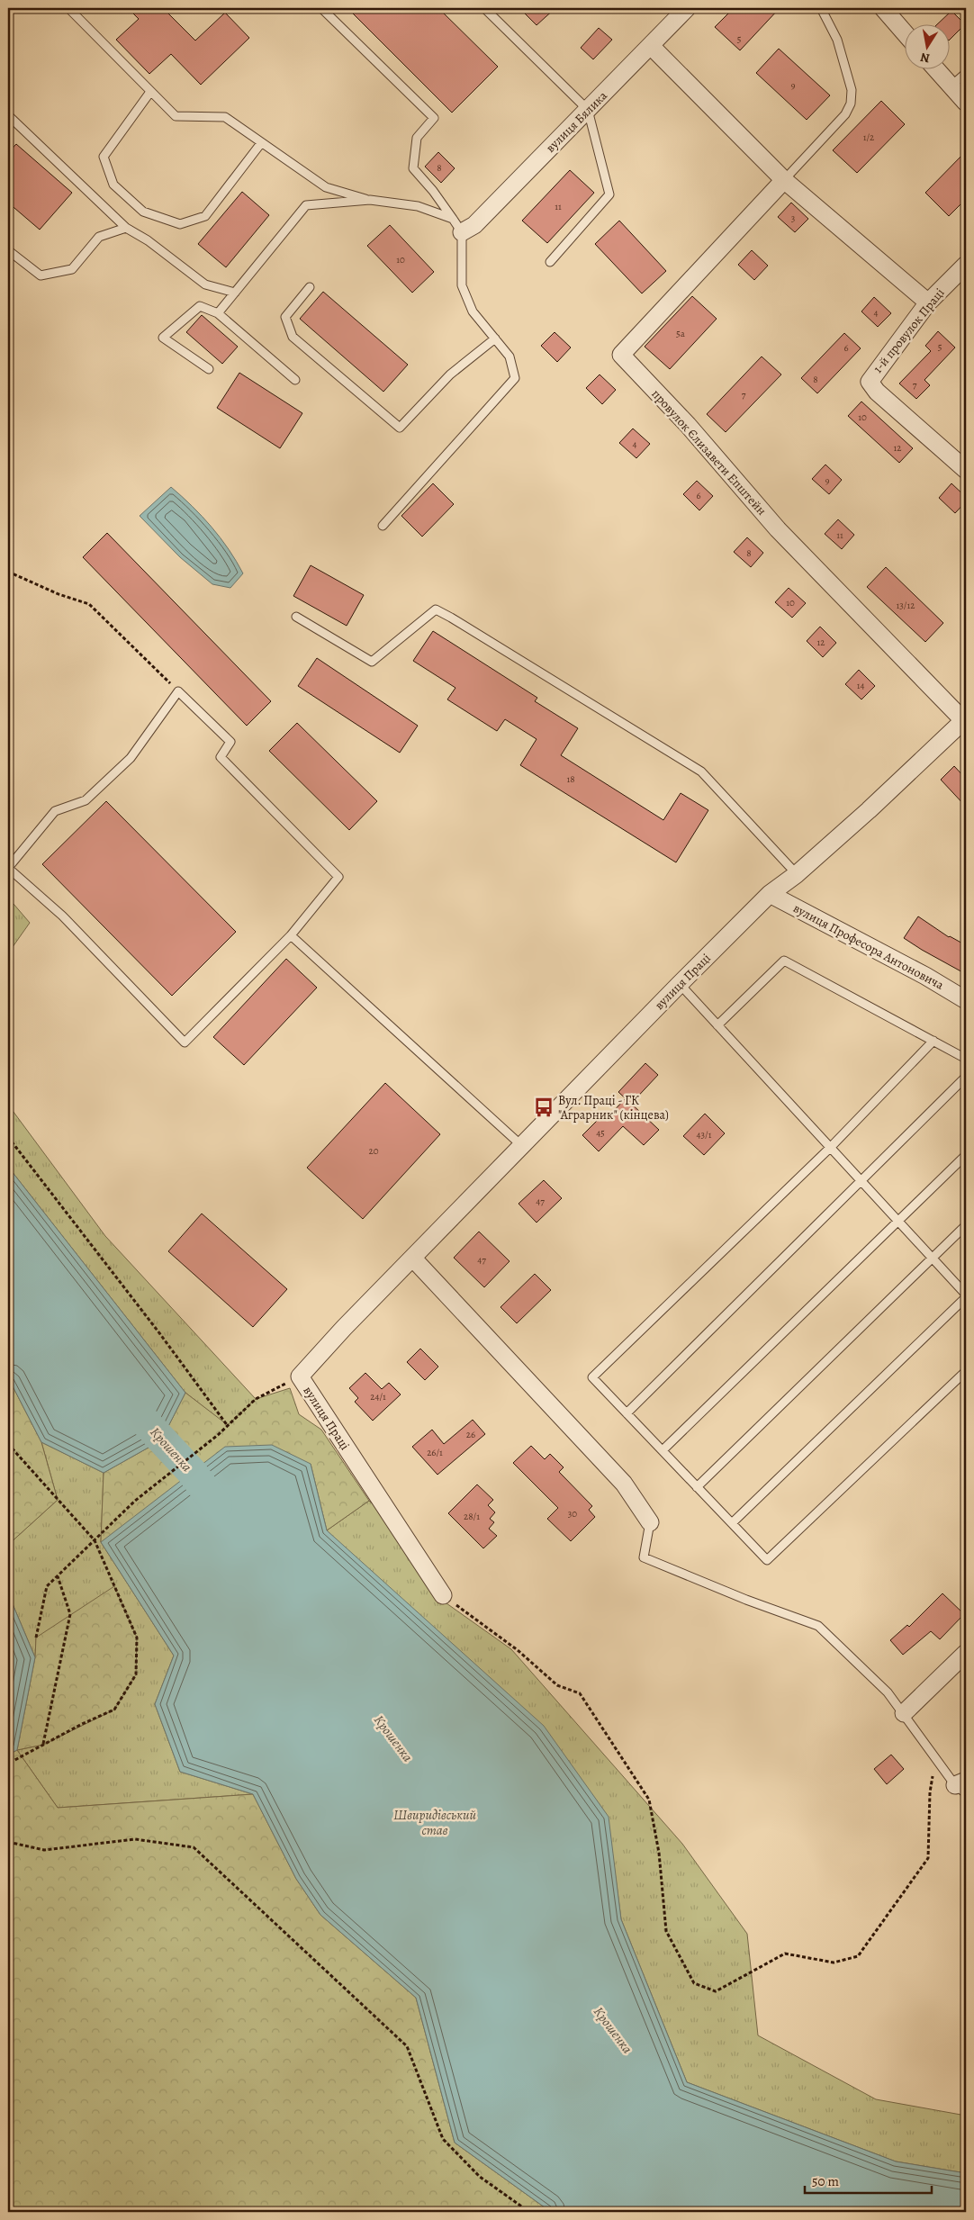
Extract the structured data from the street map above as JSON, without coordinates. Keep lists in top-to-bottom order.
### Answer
{
  "streets": {
    "street": [
      "вулиця Бялика",
      "1-й провулок Праці",
      "провулок Єлизавети Епштейн",
      "вулиця Професора Антоновича",
      "вулиця Праці"
    ]
  },
  "crossings": [
    ["провулок Єлизавети Епштейн", "вулиця Праці"],
    ["вулиця Професора Антоновича", "вулиця Праці"]
  ],
  "water": ["Крошенка", "Швиридівський став"],
  "places": {
    "bus stop": ["Вул. Праці - ГК \"Аграрник\" (кінцева)"]
  },
  "house_numbers": [
    "5",
    "9",
    "1/2",
    "8",
    "11",
    "3",
    "10",
    "4",
    "5а",
    "5",
    "6",
    "8",
    "7",
    "7",
    "10",
    "4",
    "12",
    "9",
    "6",
    "11",
    "8",
    "10",
    "13/12",
    "12",
    "14",
    "18",
    "45",
    "43/1",
    "20",
    "47",
    "47",
    "24/1",
    "26",
    "26/1",
    "30",
    "28/1"
  ],
  "scale_bar": "50 m",
  "north": "bottom"
}
